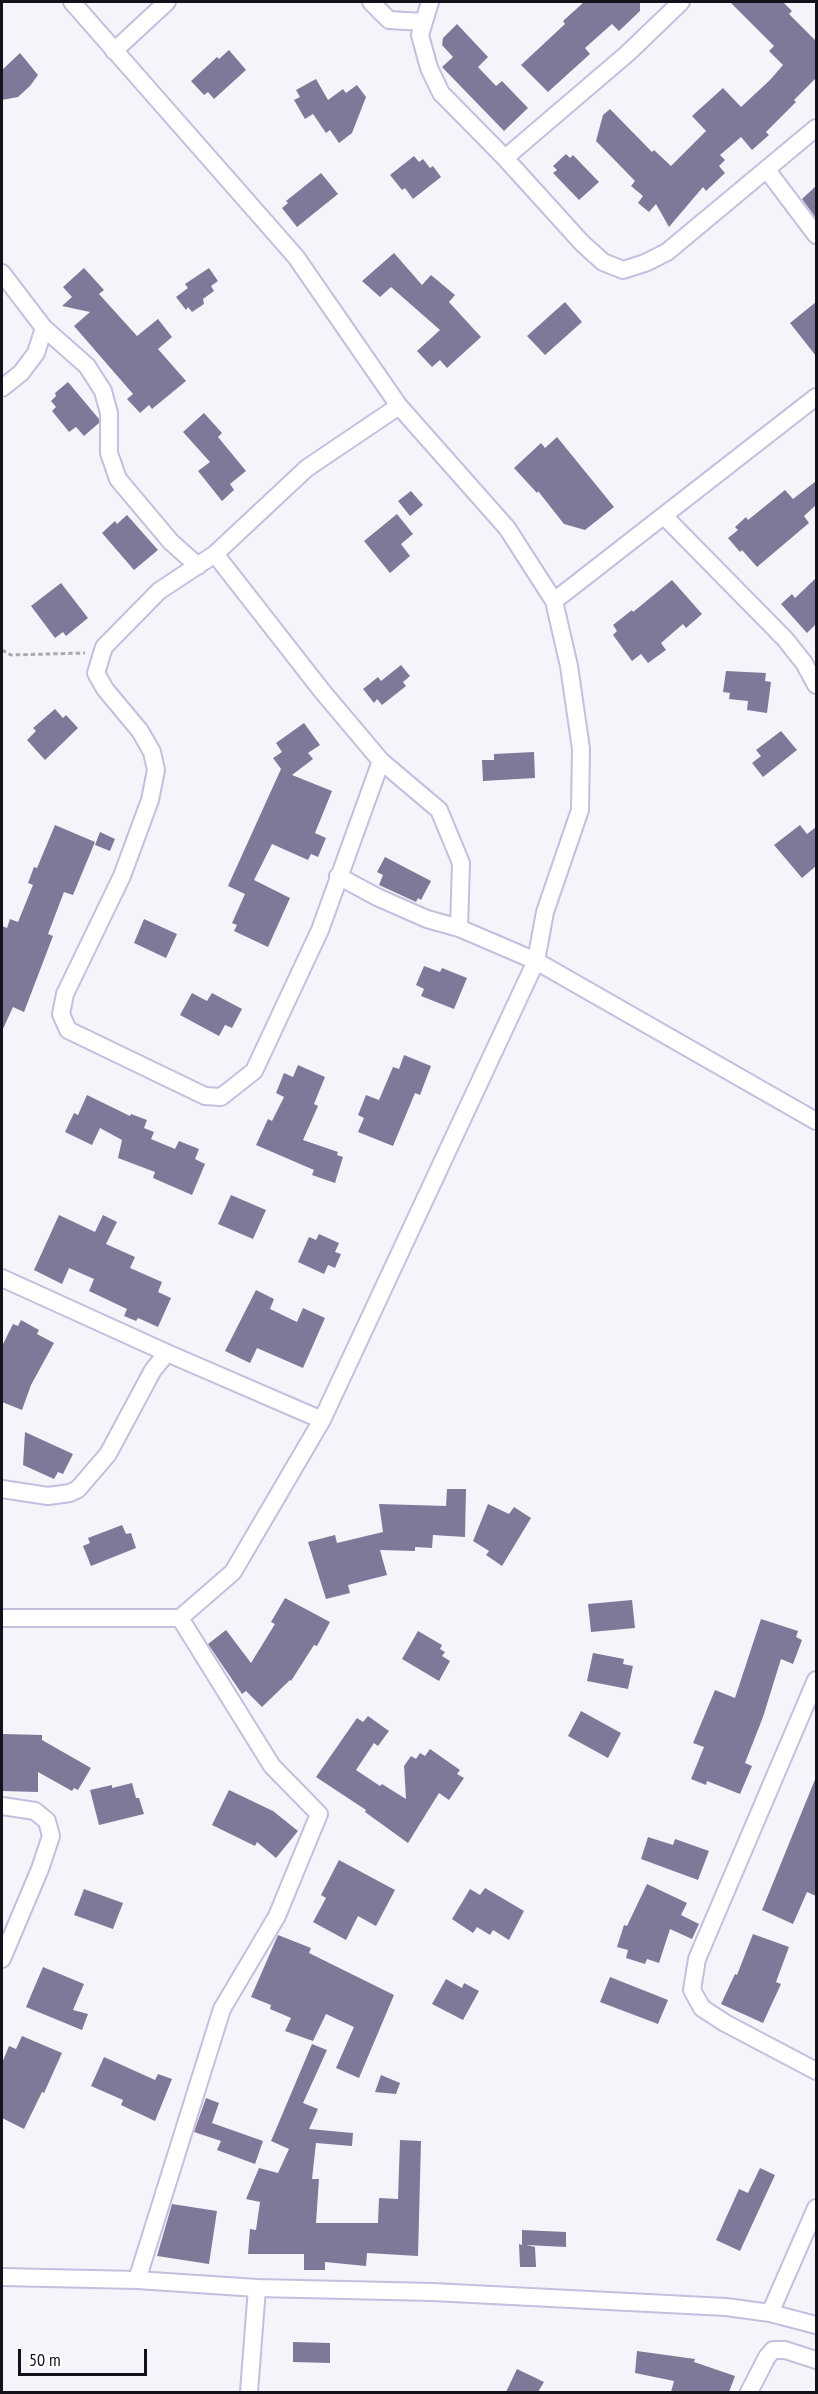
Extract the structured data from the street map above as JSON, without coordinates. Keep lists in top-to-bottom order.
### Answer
{
  "scale_bar": "50 m"
}
